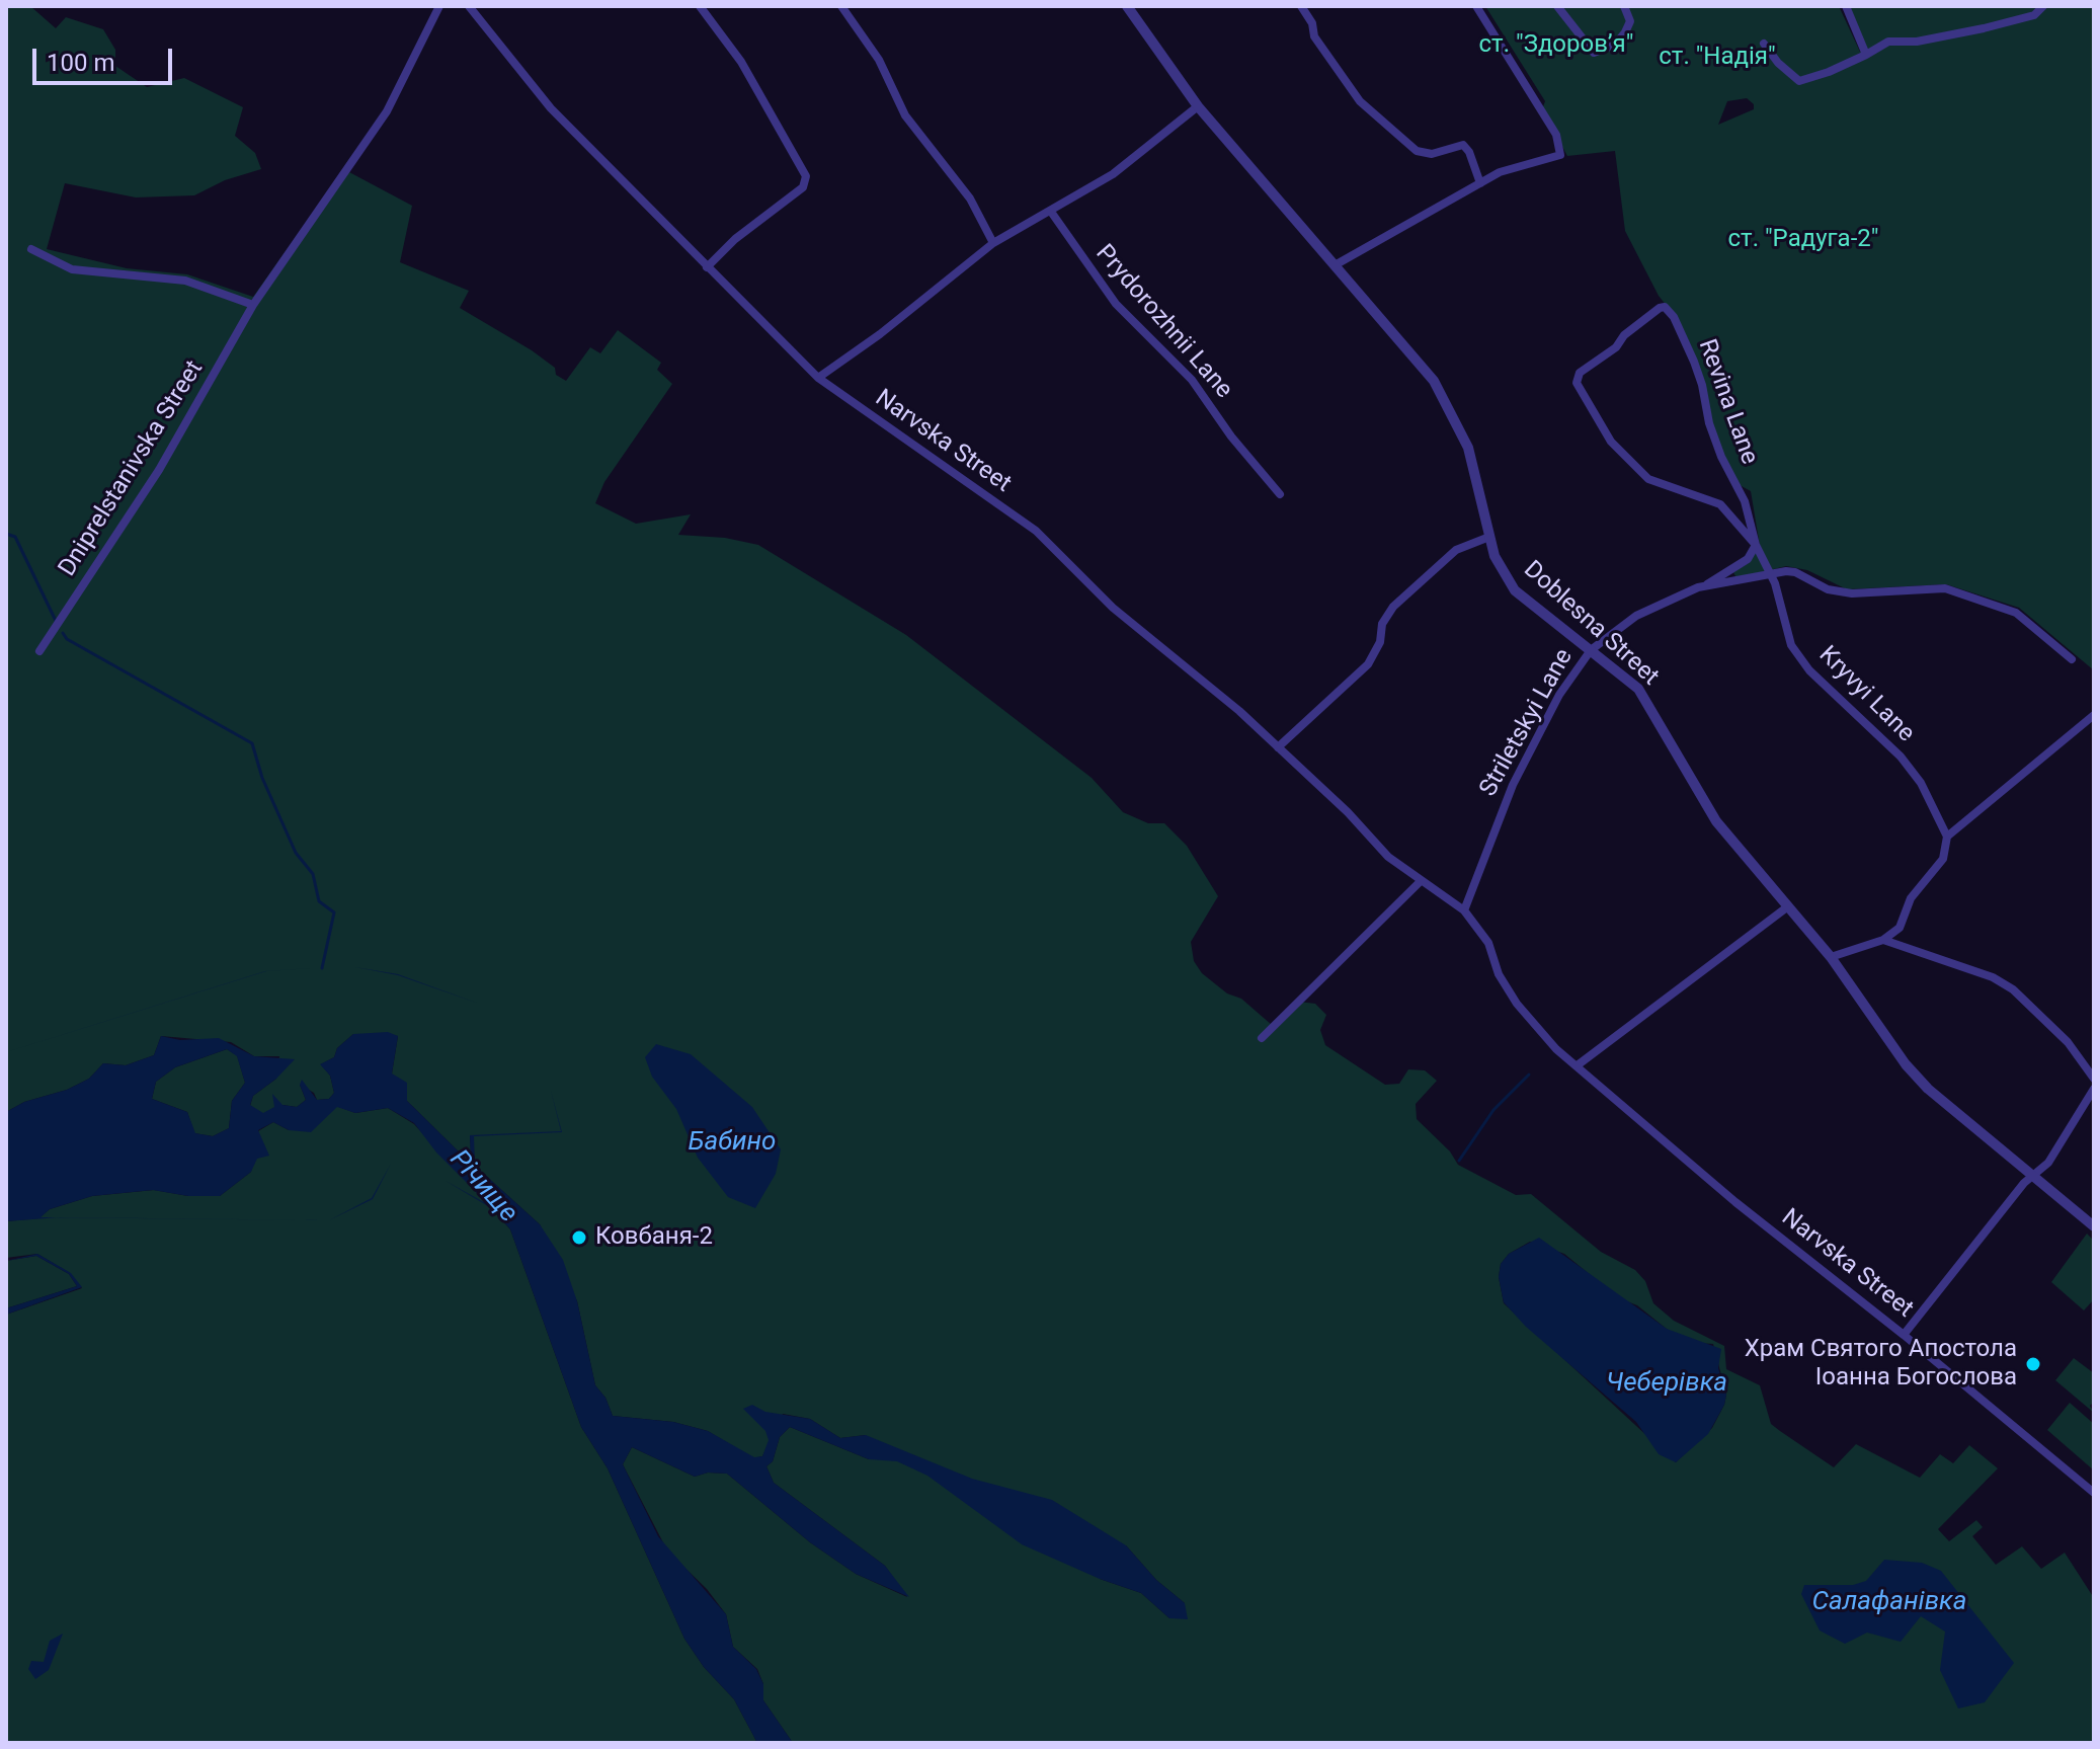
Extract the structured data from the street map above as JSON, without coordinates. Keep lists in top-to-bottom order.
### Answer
{
  "streets": {
    "street": [
      "Prydorozhnii Lane",
      "Revina Lane",
      "Narvska Street",
      "Dniprelstanivska Street",
      "Doblesna Street",
      "Kryvyi Lane",
      "Striletskyi Lane"
    ]
  },
  "crossings": [
    ["Revina Lane", "Kryvyi Lane"],
    ["Revina Lane", "Striletskyi Lane"],
    ["Narvska Street", "Striletskyi Lane"],
    ["Doblesna Street", "Striletskyi Lane"],
    ["Kryvyi Lane", "Striletskyi Lane"]
  ],
  "water": [
    "Бабино",
    "Річище",
    "Чеберівка",
    "Салафанівка"
  ],
  "parks": ["ст. \"Здоров’я\"", "ст. \"Надія\"", "ст. \"Радуга-2\""],
  "places": ["Ковбаня-2", "Храм Святого Апостола Іоанна Богослова"],
  "scale_bar": "100 m"
}
